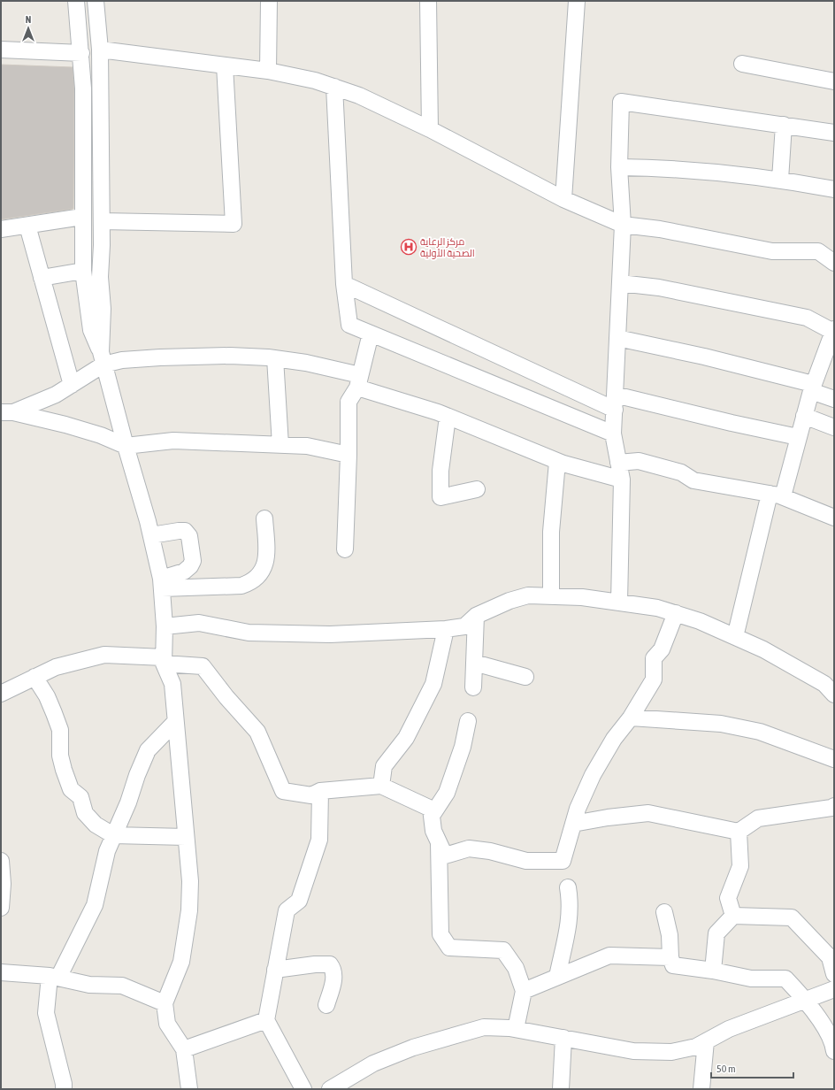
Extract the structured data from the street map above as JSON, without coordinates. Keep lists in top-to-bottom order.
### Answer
{
  "places": {
    "hospital": ["مركز الرعاية الصحية الأولية"]
  },
  "scale_bar": "50 m",
  "north": "top"
}
